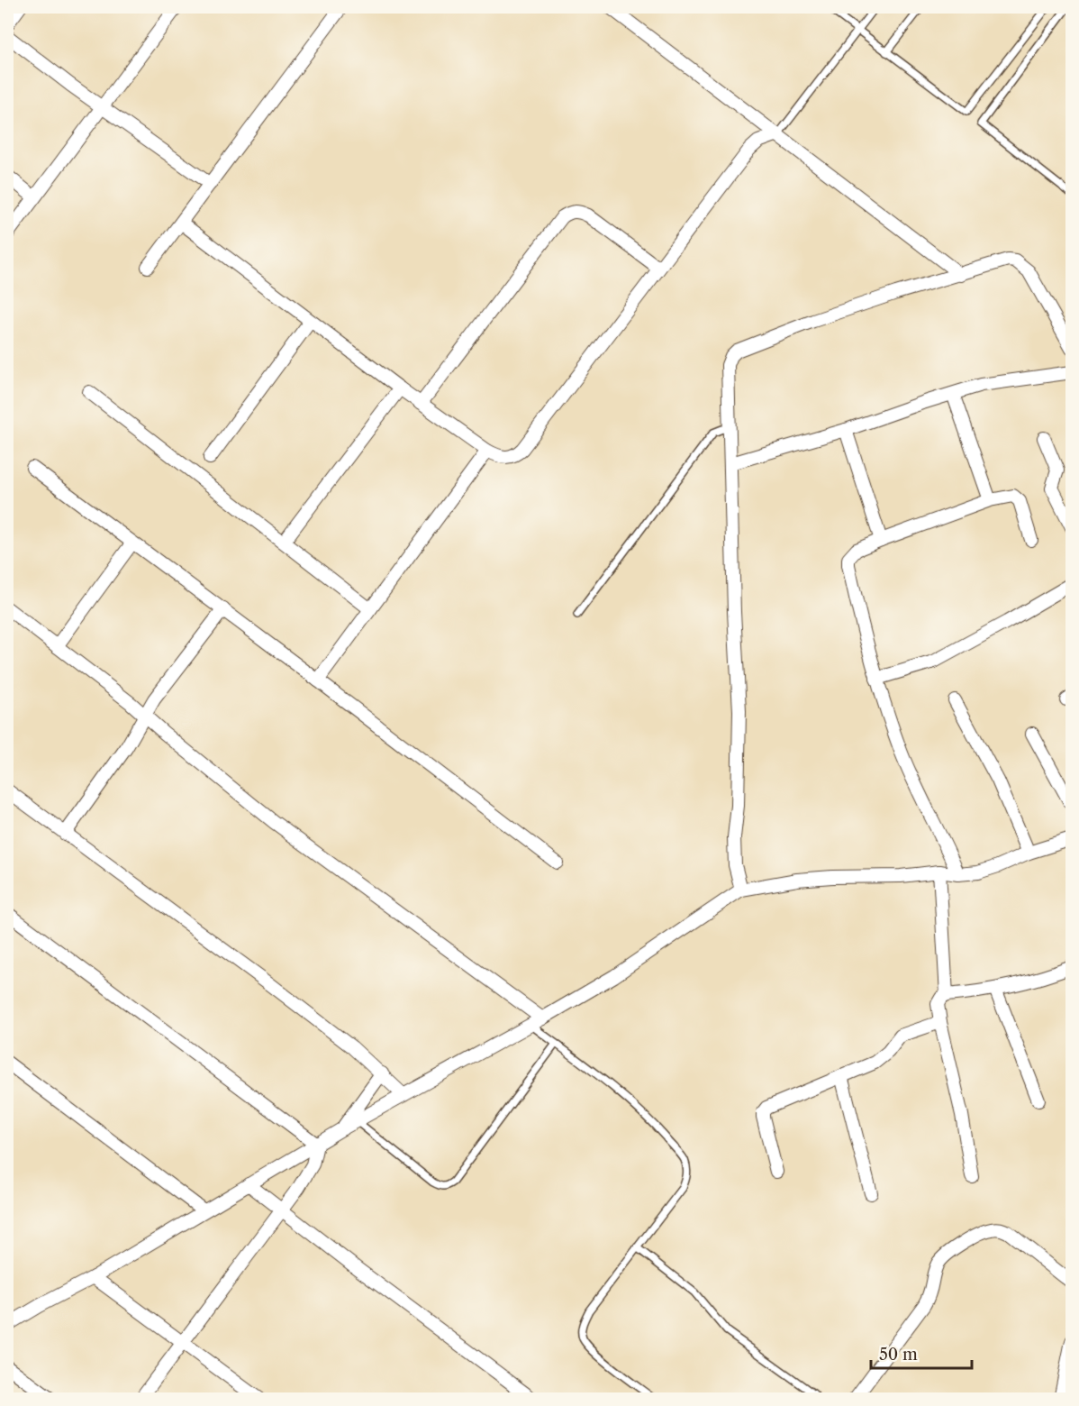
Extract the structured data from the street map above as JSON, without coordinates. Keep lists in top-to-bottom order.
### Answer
{
  "scale_bar": "50 m"
}
